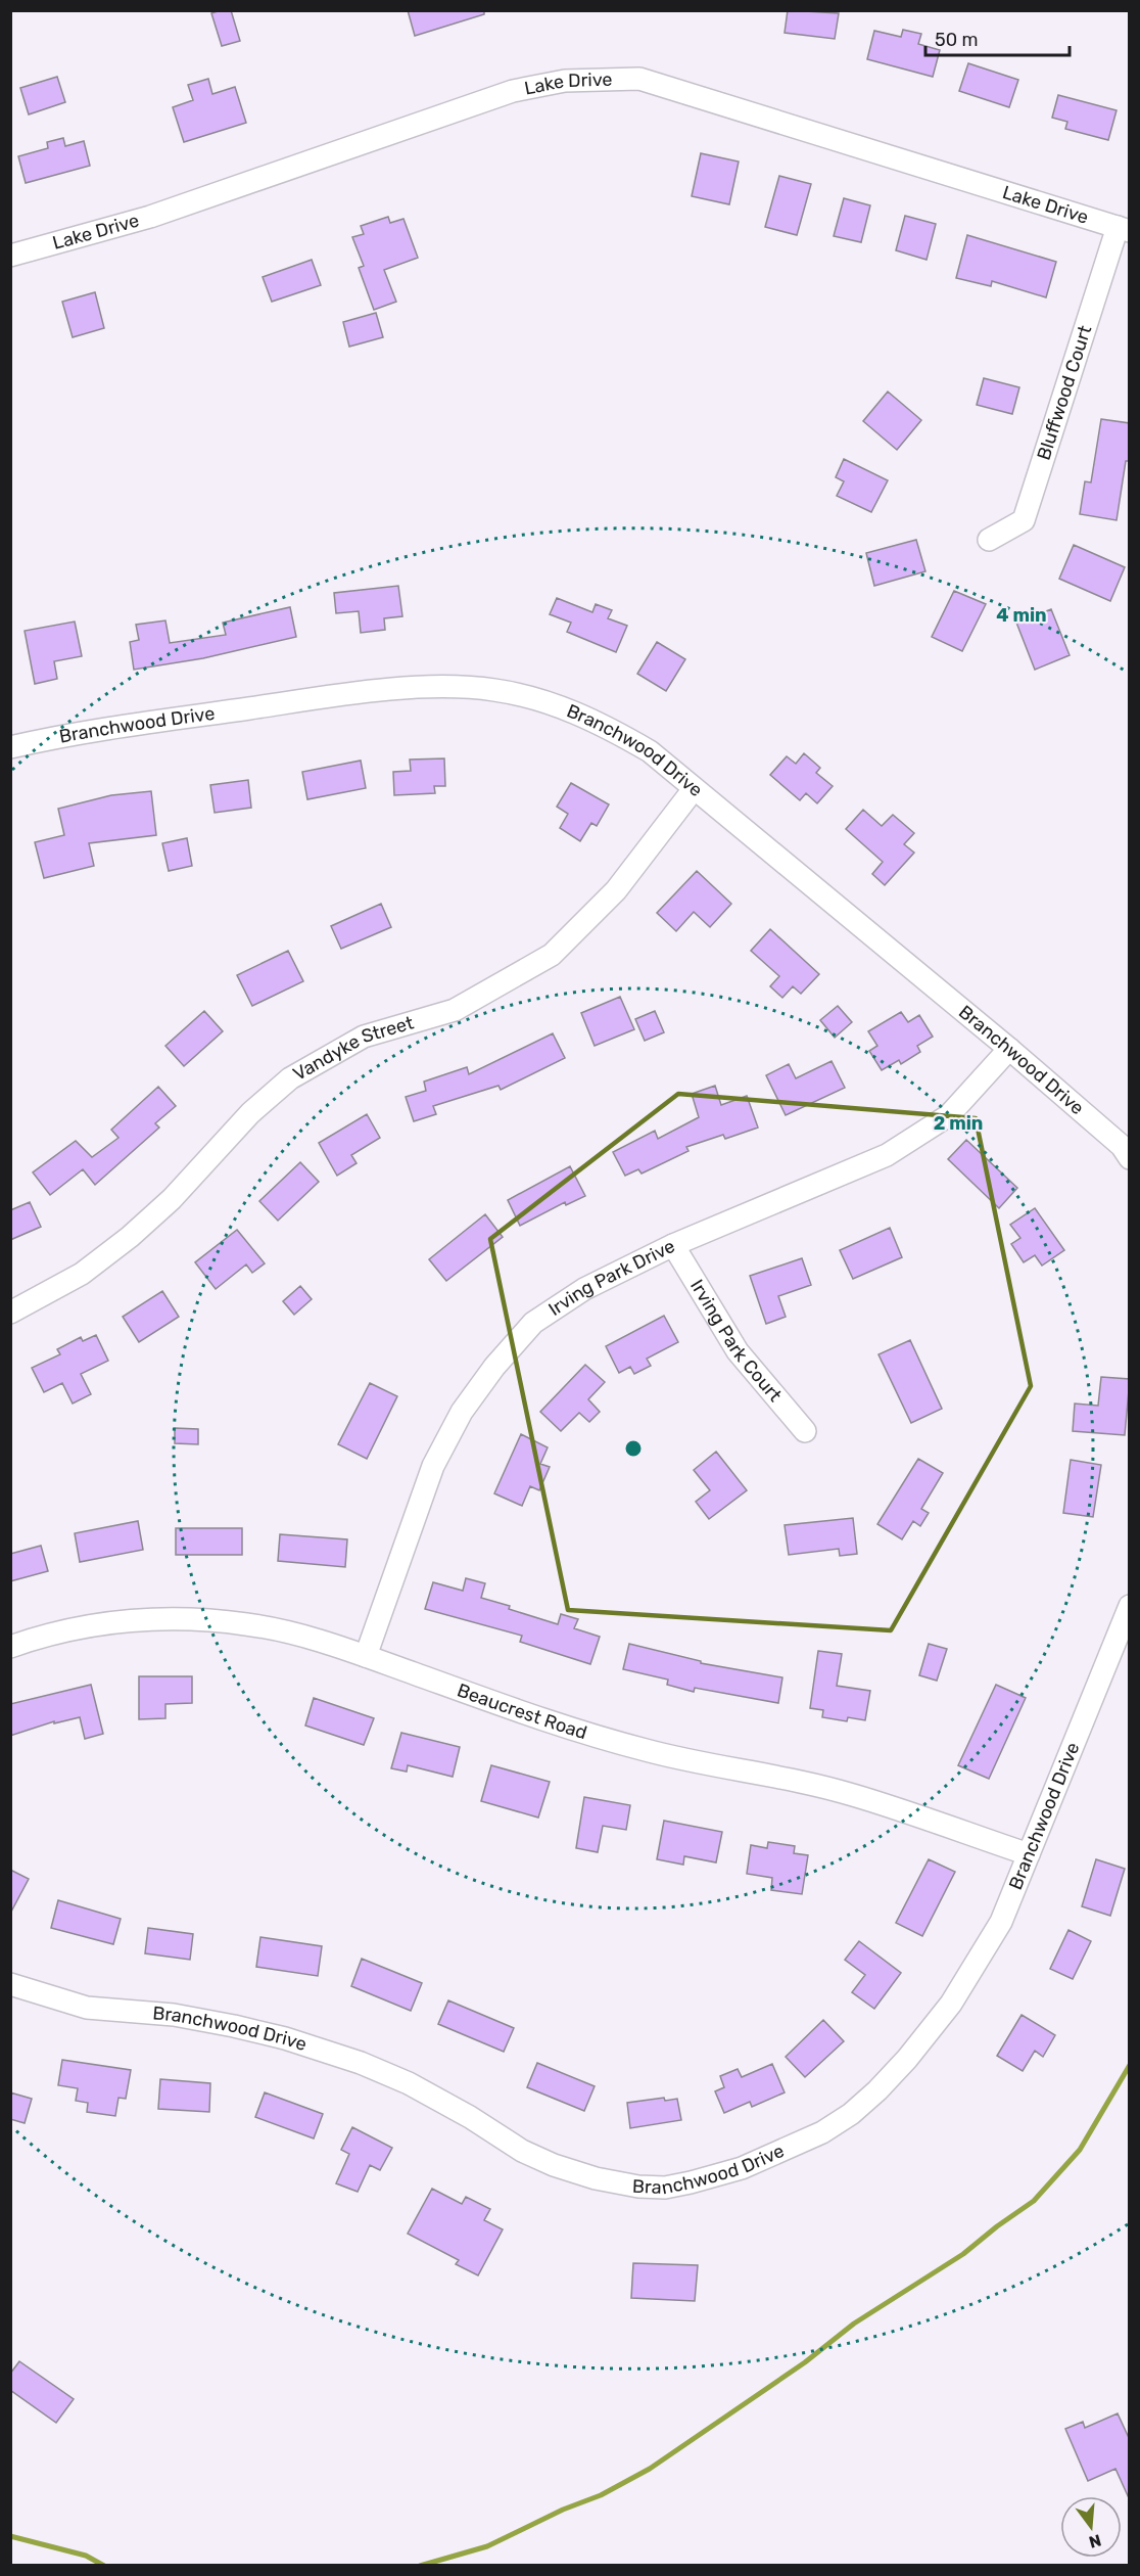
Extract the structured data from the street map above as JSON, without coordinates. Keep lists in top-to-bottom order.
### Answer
{
  "streets": {
    "street": [
      "Lake Drive",
      "Bluffwood Court",
      "Branchwood Drive",
      "Vandyke Street",
      "Irving Park Drive",
      "Irving Park Court",
      "Beaucrest Road"
    ]
  },
  "crossings": [
    ["Lake Drive", "Bluffwood Court"],
    ["Branchwood Drive", "Vandyke Street"],
    ["Branchwood Drive", "Irving Park Drive"],
    ["Branchwood Drive", "Beaucrest Road"],
    ["Irving Park Drive", "Irving Park Court"],
    ["Irving Park Drive", "Beaucrest Road"]
  ],
  "scale_bar": "50 m",
  "north": "bottom",
  "rings": ["4 min", "2 min"]
}
